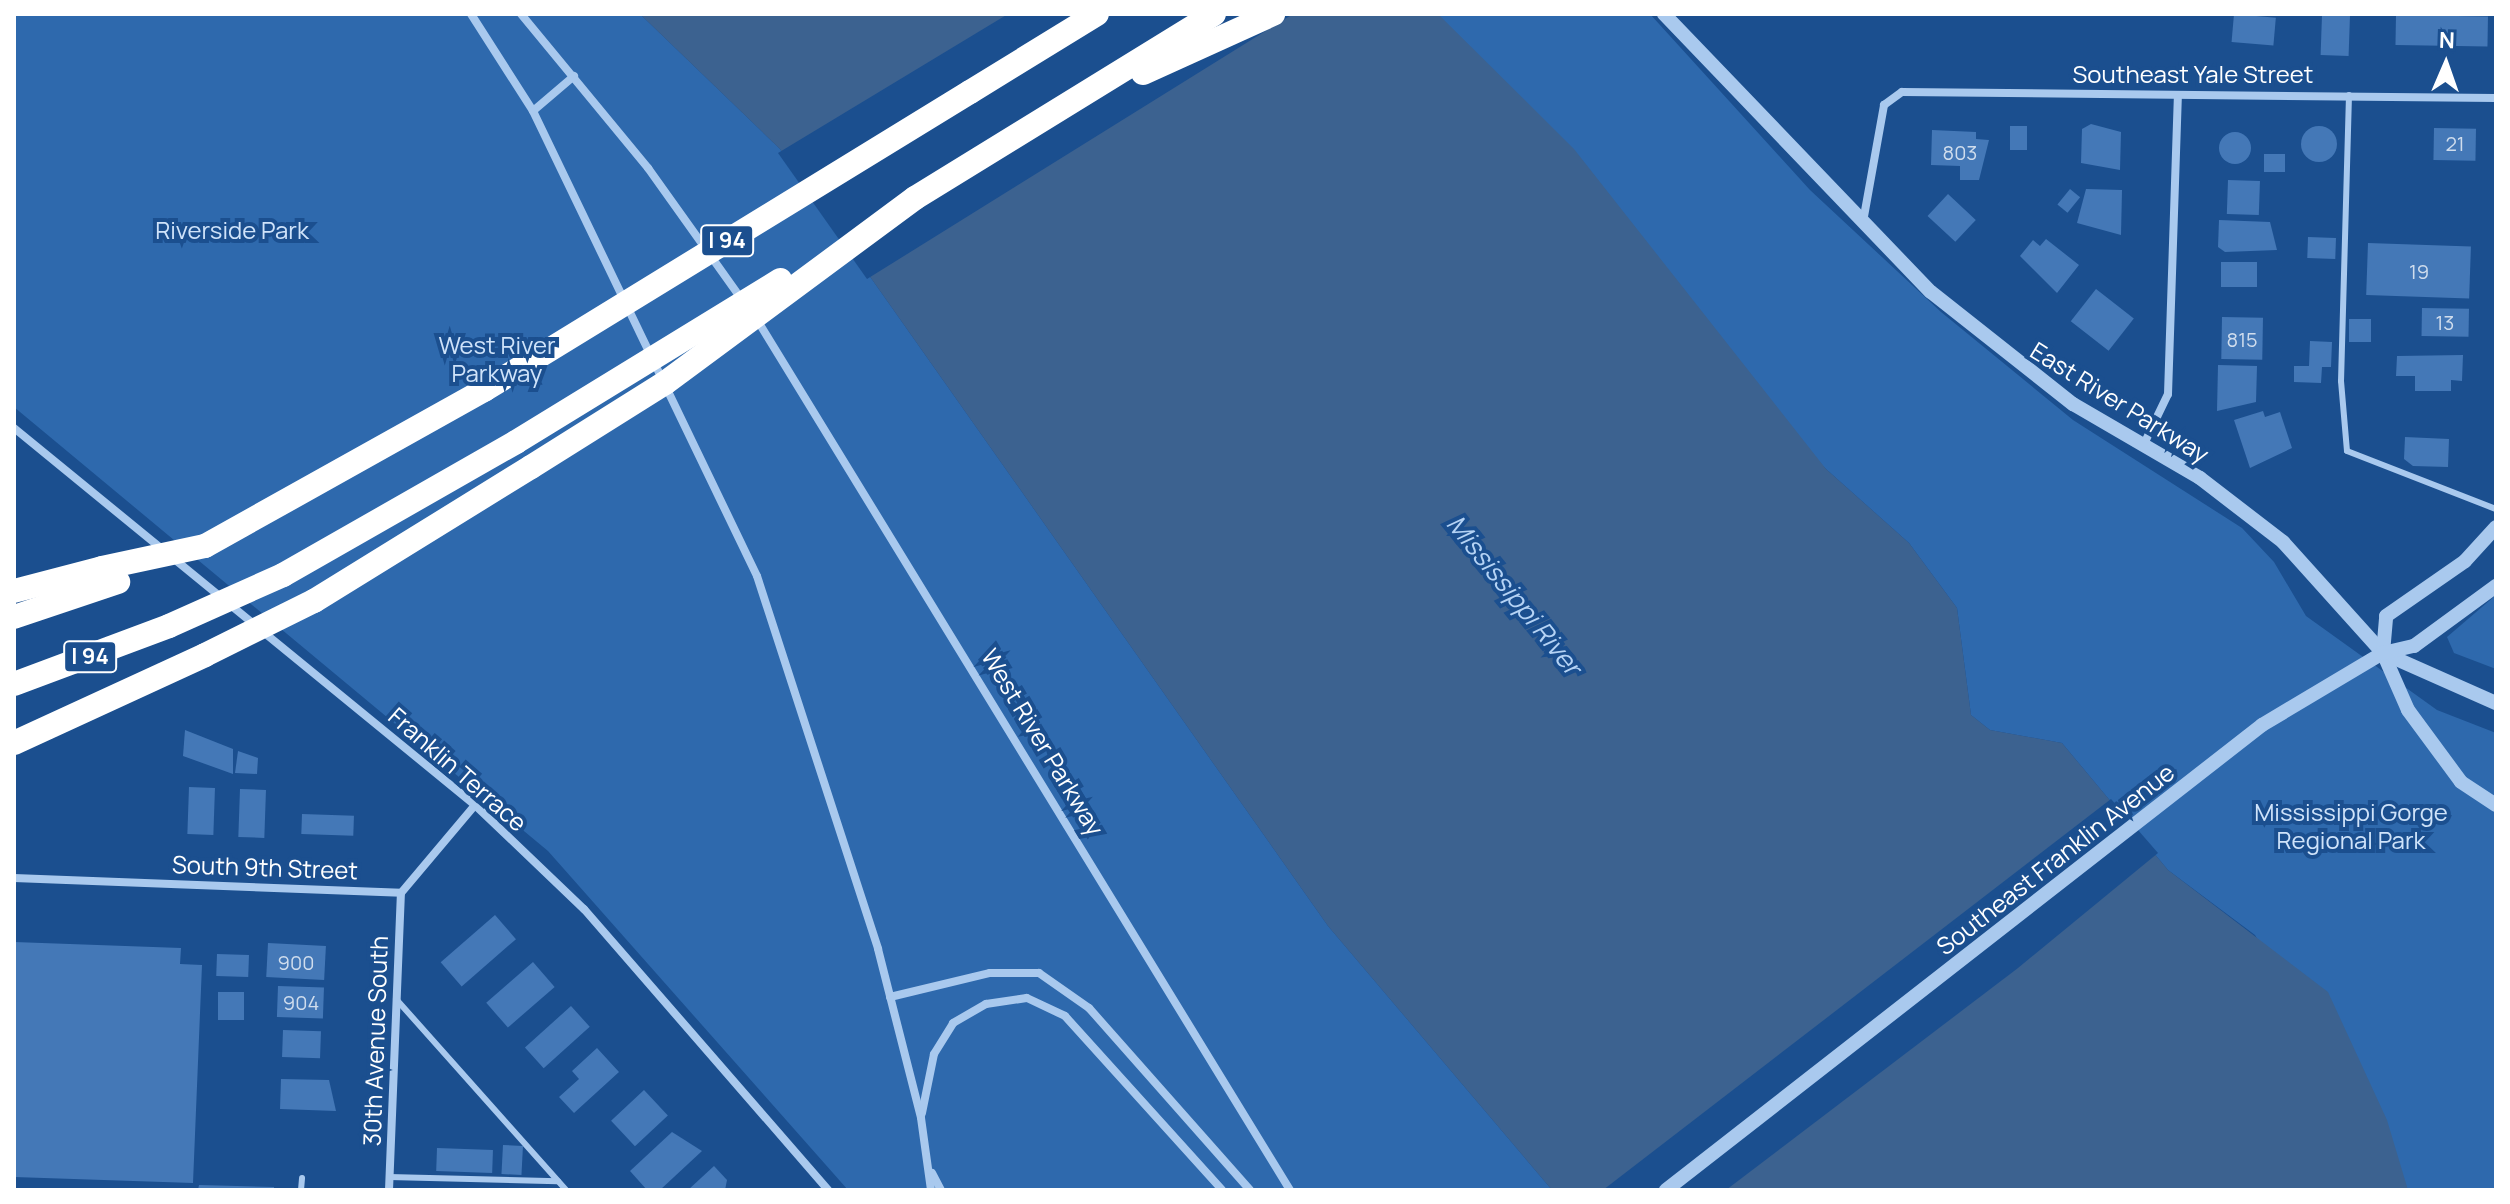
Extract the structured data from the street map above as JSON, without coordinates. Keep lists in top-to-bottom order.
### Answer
{
  "streets": {
    "highway": ["I 94"],
    "street": [
      "Southeast Yale Street",
      "East River Parkway",
      "West River Parkway",
      "Franklin Terrace",
      "Southeast Franklin Avenue",
      "South 9th Street",
      "30th Avenue South"
    ]
  },
  "crossings": [
    ["Southeast Yale Street", "East River Parkway"],
    ["East River Parkway", "Southeast Franklin Avenue"],
    ["South 9th Street", "30th Avenue South"]
  ],
  "water": ["Mississippi River"],
  "parks": ["Riverside Park", "West River Parkway", "Mississippi Gorge Regional Park"],
  "house_numbers": [
    "21",
    "803",
    "19",
    "13",
    "815",
    "900",
    "904"
  ],
  "north": "top"
}
